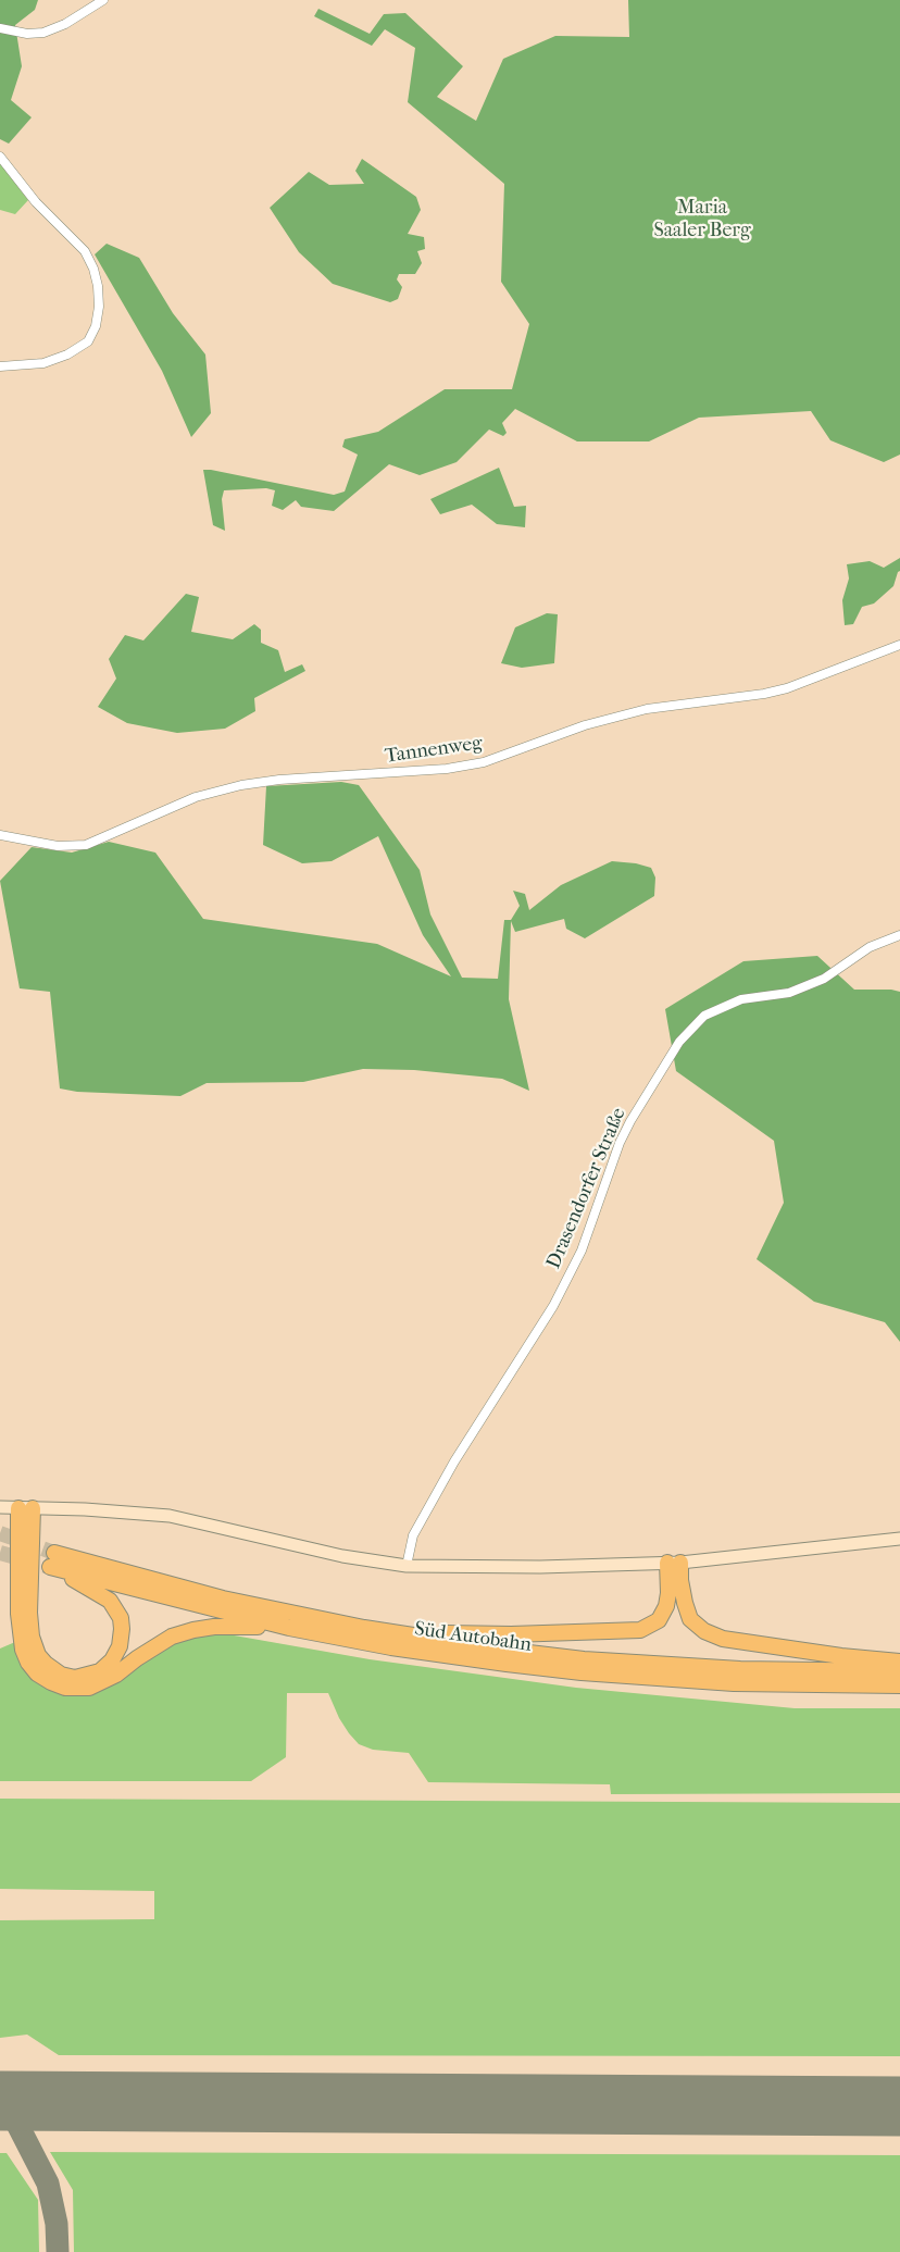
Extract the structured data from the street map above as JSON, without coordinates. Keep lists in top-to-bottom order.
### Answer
{
  "streets": {
    "highway": ["Süd Autobahn"],
    "street": ["Tannenweg", "Drasendorfer Straße"]
  },
  "parks": ["Maria Saaler Berg"]
}
